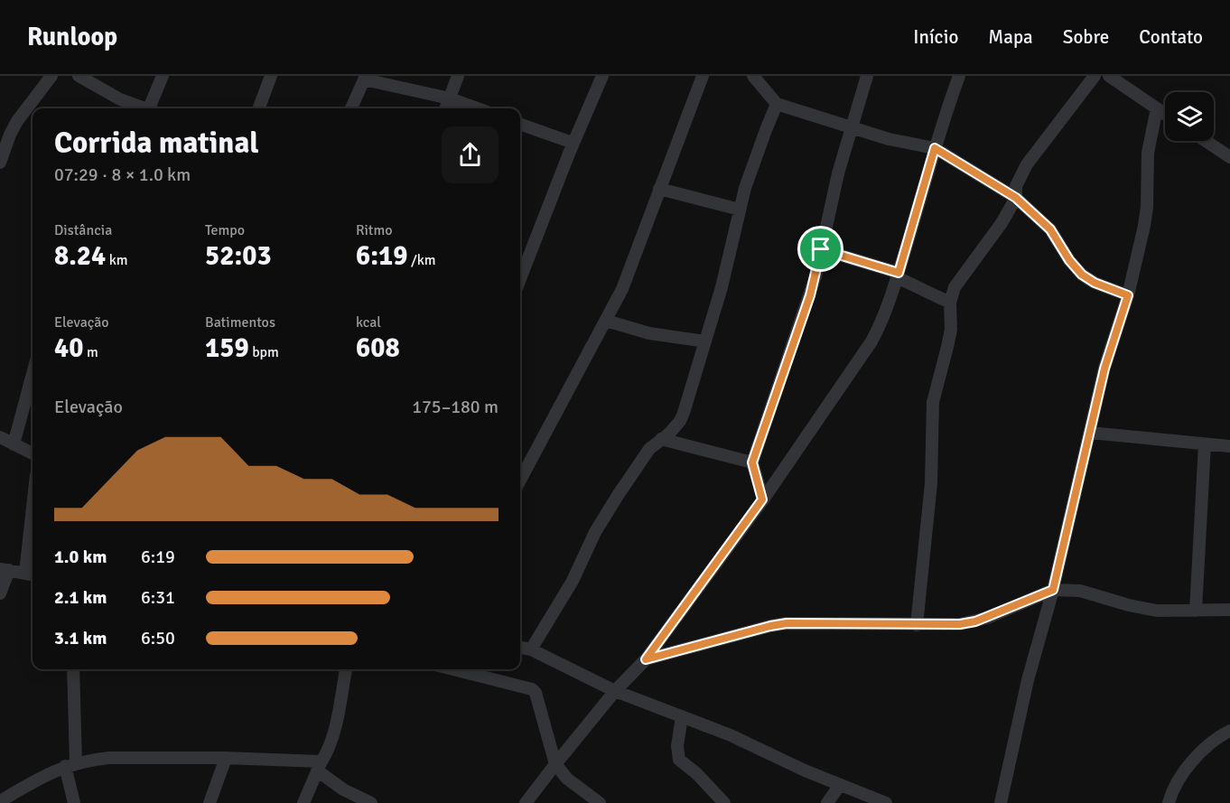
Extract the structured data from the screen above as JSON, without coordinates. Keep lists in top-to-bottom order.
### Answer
{
  "page": {
    "header": "Runloop",
    "nav": [
      "Início",
      "Mapa",
      "Sobre",
      "Contato"
    ],
    "heading": ["Corrida matinal", "07:29 · 8 × 1.0 km"],
    "stats": [
      ["Distância", "8.24 km"],
      ["Tempo", "52:03"],
      ["Ritmo", "6:19 /km"],
      ["Elevação", "40 m"],
      ["Batimentos", "159 bpm"],
      ["kcal", "608"]
    ],
    "chart": ["Elevação", "175–180 m"],
    "list": [
      {
        "name": "1.0 km",
        "note": "6:19"
      },
      {
        "name": "2.1 km",
        "note": "6:31"
      },
      {
        "name": "3.1 km",
        "note": "6:50"
      }
    ]
  }
}
